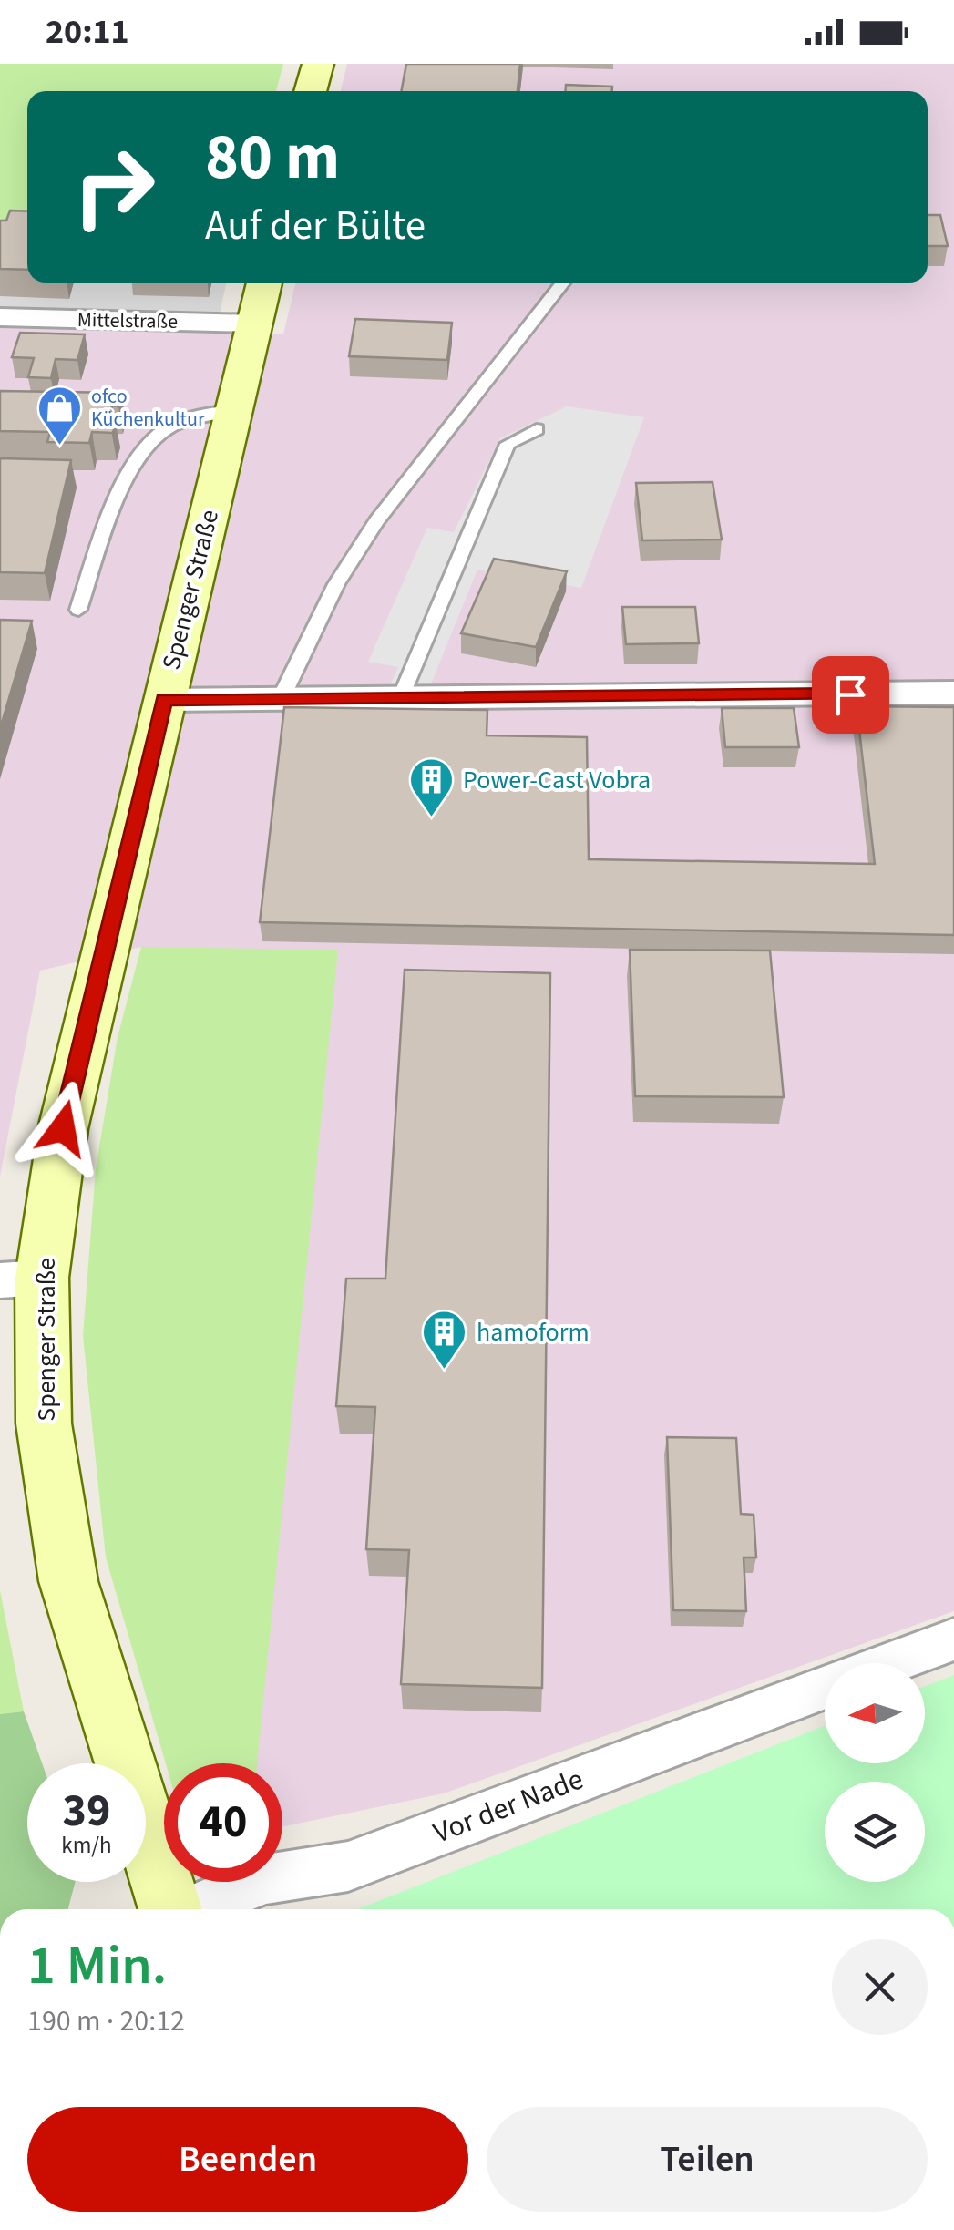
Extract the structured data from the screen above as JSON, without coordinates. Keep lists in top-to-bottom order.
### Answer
{
  "streets": {
    "street": ["Mittelstraße", "Spenger Straße", "Vor der Nade"]
  },
  "crossings": [
    ["Mittelstraße", "Spenger Straße"]
  ],
  "places": {
    "shop": ["ofco Küchenkultur"],
    "building": ["Power-Cast Vobra", "hamoform"]
  },
  "north": "left",
  "page": {
    "status": "20:11",
    "turn": ["80 m", "Auf der Bülte"],
    "speed": "39 km/h",
    "limit": "40",
    "heading": ["1 Min.", "190 m · 20:12"],
    "buttons": ["Beenden", "Teilen"]
  }
}
